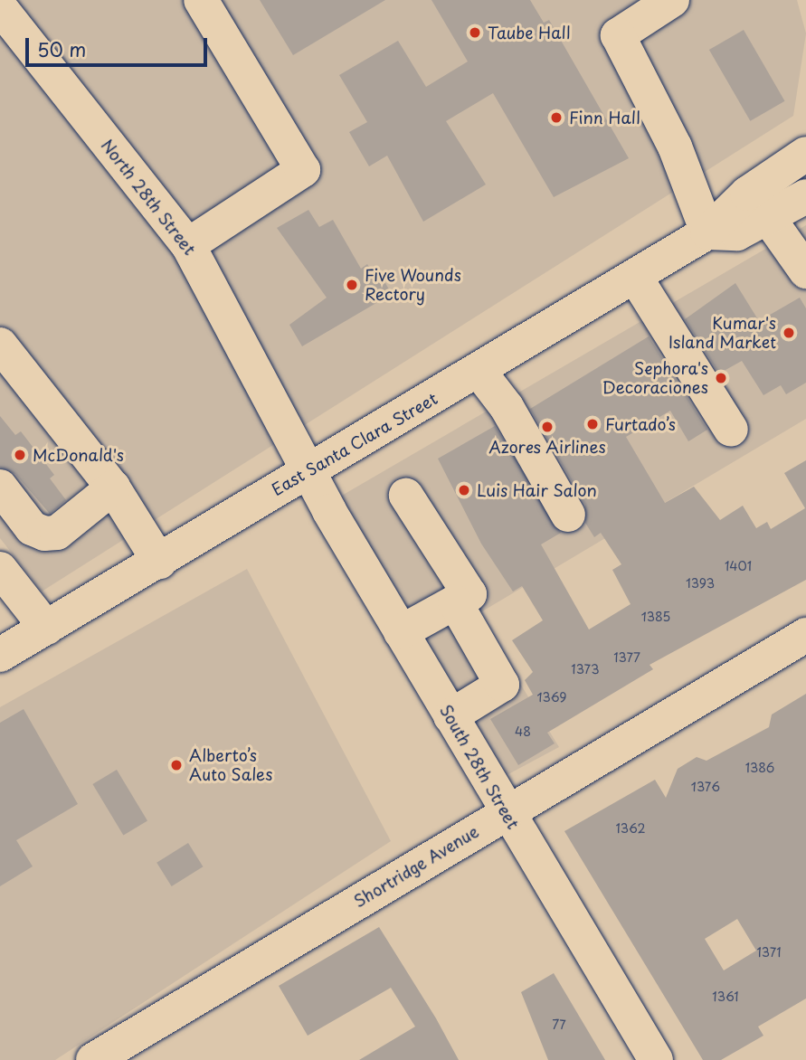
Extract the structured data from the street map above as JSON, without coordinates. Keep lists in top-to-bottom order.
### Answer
{
  "streets": {
    "street": [
      "North 28th Street",
      "East Santa Clara Street",
      "South 28th Street",
      "Shortridge Avenue"
    ]
  },
  "crossings": [
    ["North 28th Street", "East Santa Clara Street"],
    ["North 28th Street", "South 28th Street"],
    ["East Santa Clara Street", "South 28th Street"],
    ["South 28th Street", "Shortridge Avenue"]
  ],
  "places": [
    "Taube Hall",
    "Finn Hall",
    "Five Wounds Rectory",
    "Kumar's Island Market",
    "Sephora's Decoraciones",
    "Furtado’s",
    "Azores Airlines",
    "McDonald's",
    "Luis Hair Salon",
    "Alberto’s Auto Sales"
  ],
  "house_numbers": [
    "1401",
    "1393",
    "1385",
    "1377",
    "1373",
    "1369",
    "48",
    "1386",
    "1376",
    "1362",
    "1371",
    "1361",
    "77"
  ],
  "scale_bar": "50 m"
}
